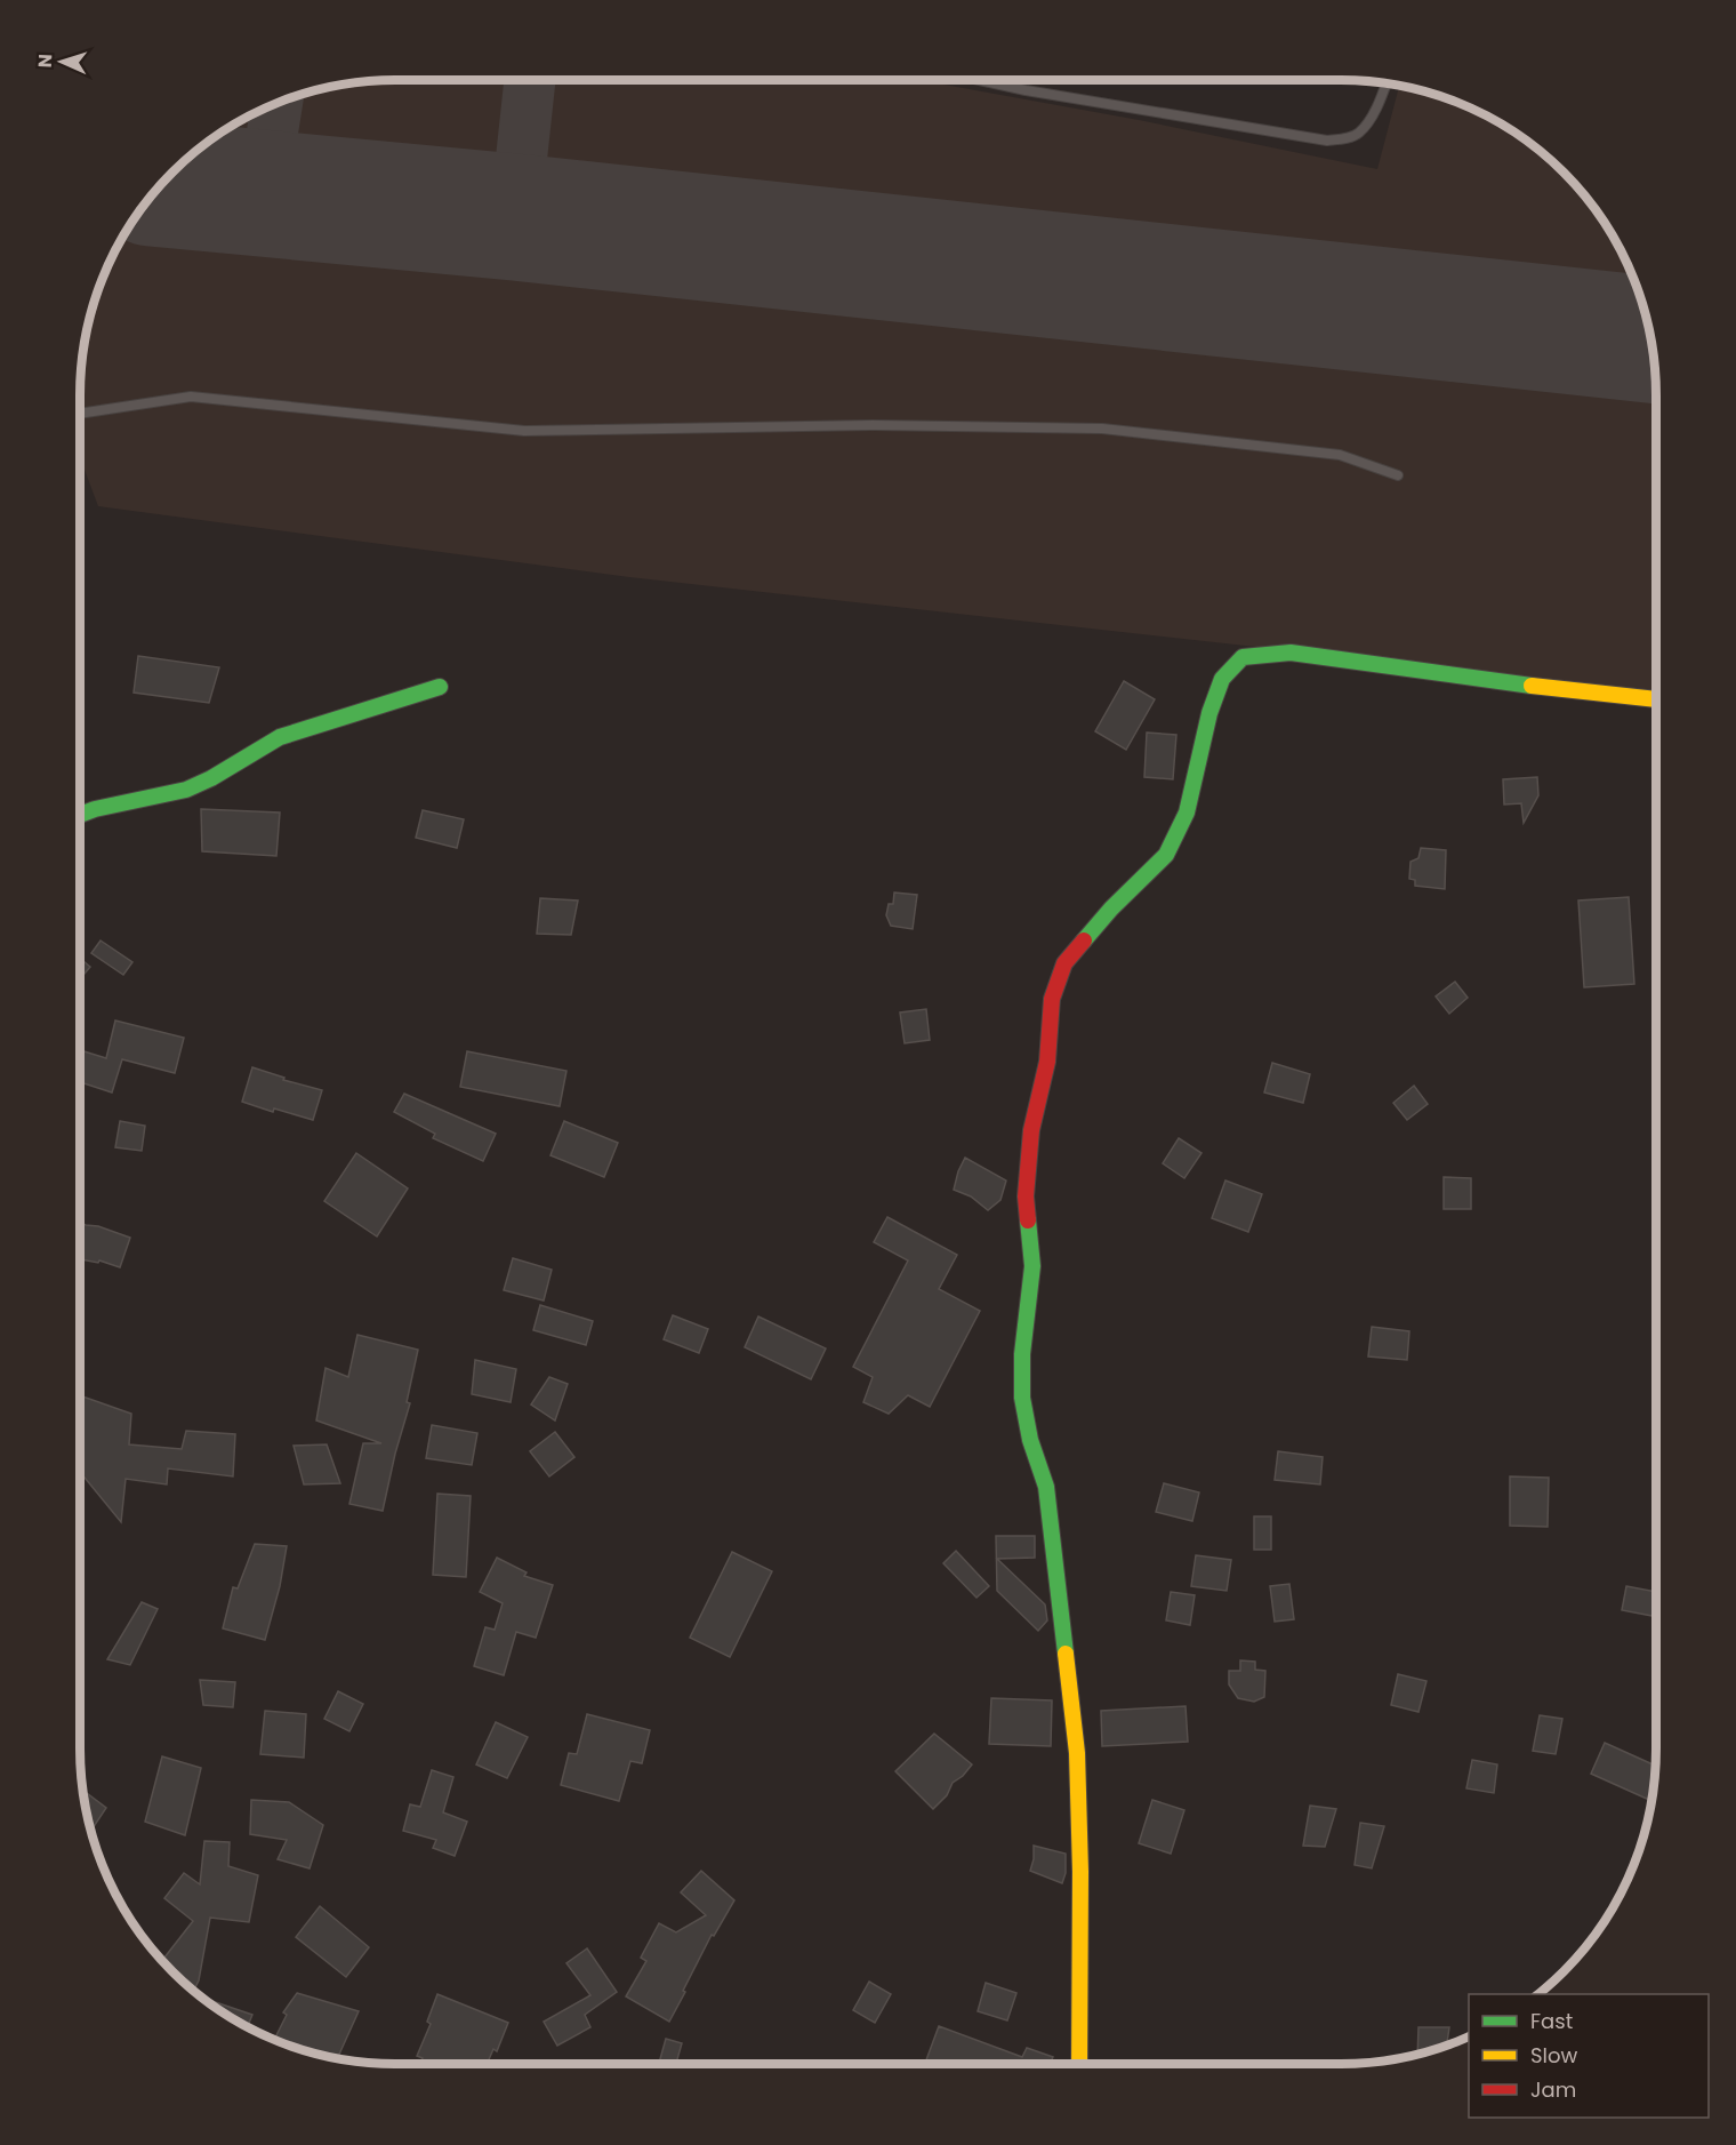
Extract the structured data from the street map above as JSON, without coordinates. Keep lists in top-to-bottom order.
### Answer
{
  "legend": ["Fast", "Slow", "Jam"],
  "north": "left"
}
